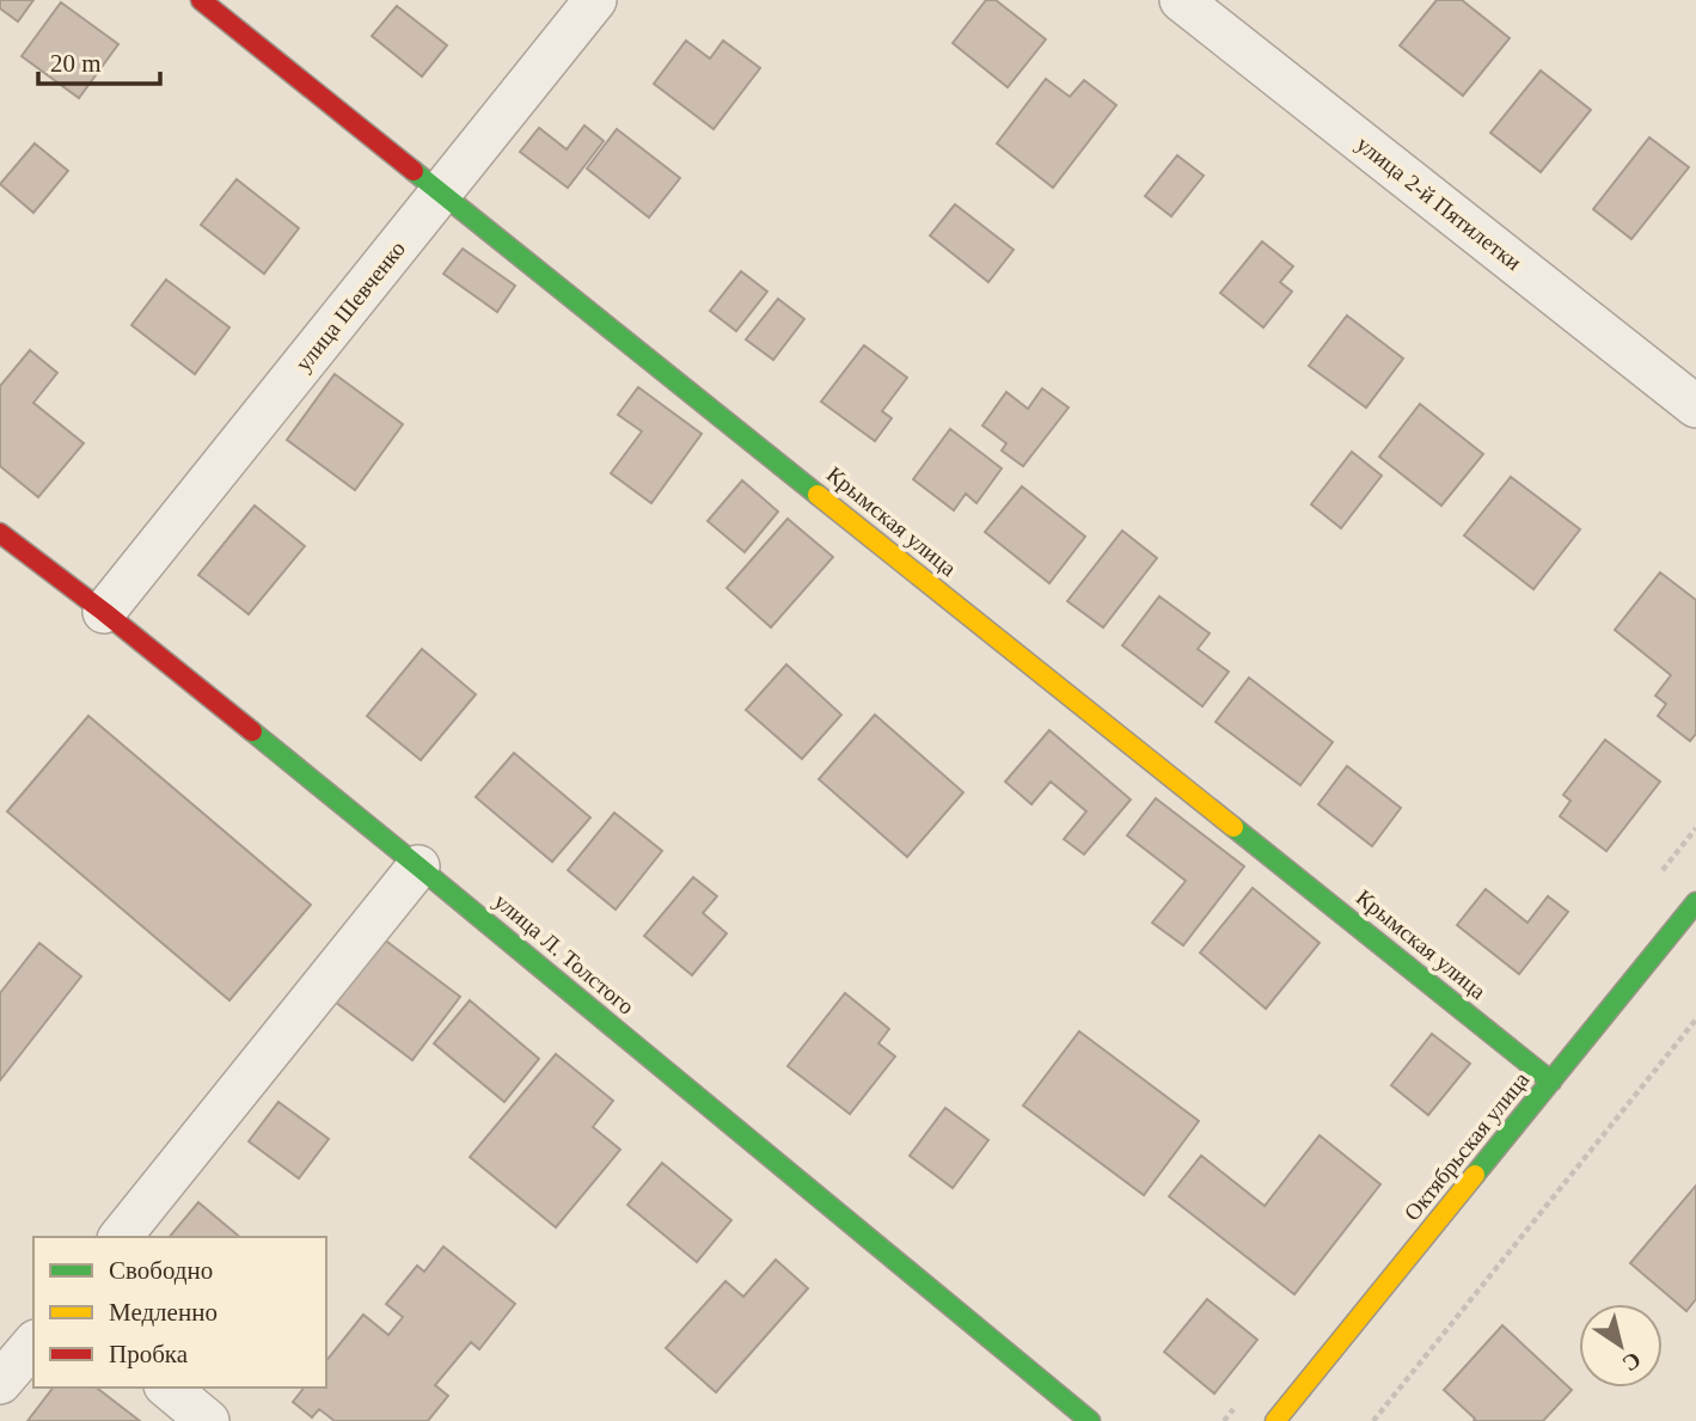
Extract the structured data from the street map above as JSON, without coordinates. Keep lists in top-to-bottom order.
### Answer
{
  "streets": {
    "street": [
      "улица 2-й Пятилетки",
      "улица Шевченко",
      "Крымская улица",
      "улица Л. Толстого",
      "Октябрьская улица"
    ]
  },
  "crossings": [
    ["улица Шевченко", "Крымская улица"],
    ["улица Шевченко", "улица Л. Толстого"],
    ["Крымская улица", "Октябрьская улица"]
  ],
  "legend": ["Свободно", "Медленно", "Пробка"],
  "scale_bar": "20 m",
  "north": "bottom right"
}
